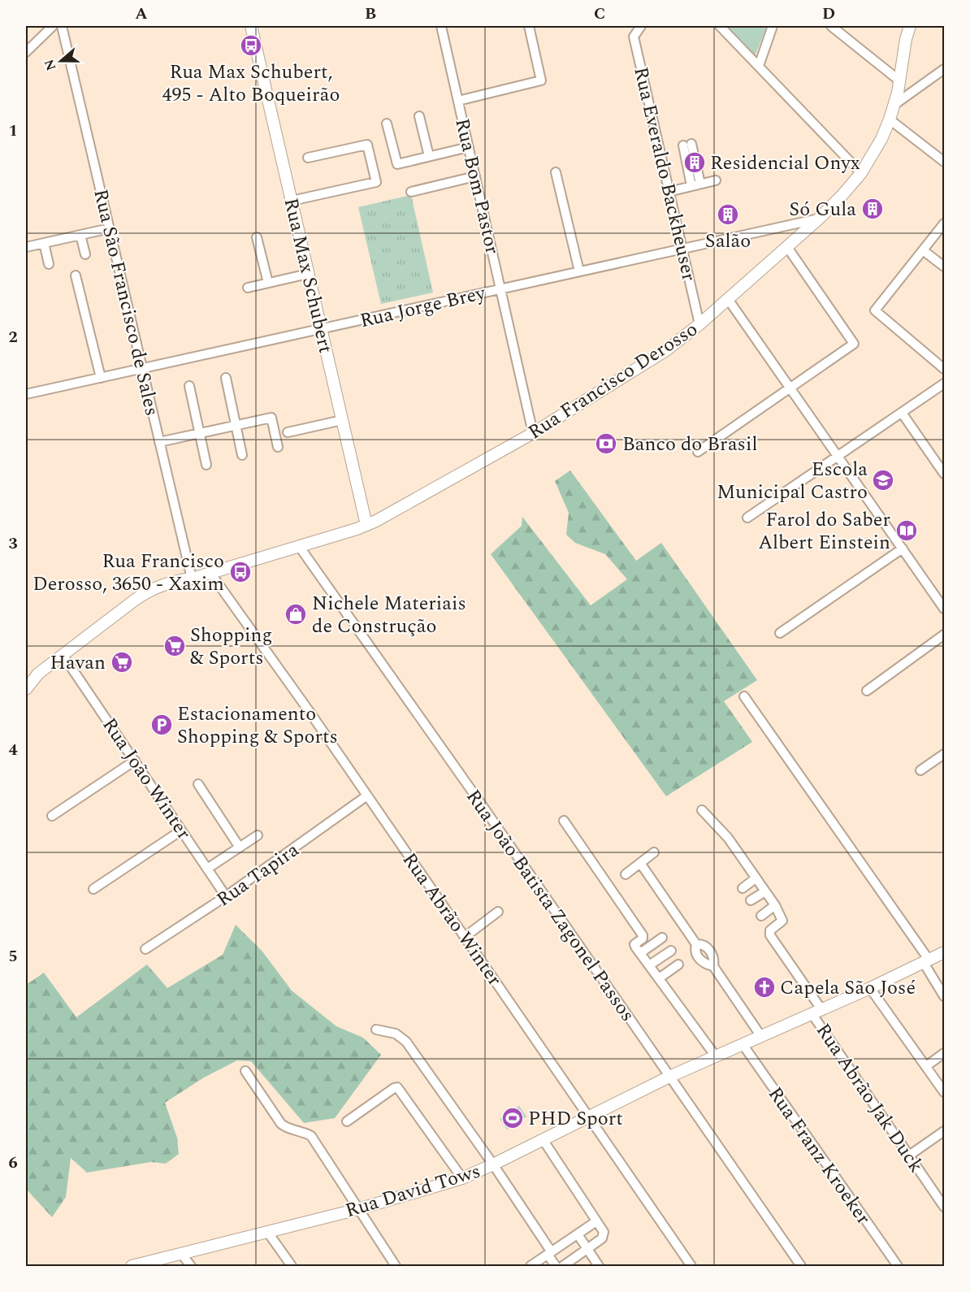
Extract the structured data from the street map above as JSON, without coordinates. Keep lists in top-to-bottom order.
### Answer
{
  "streets": {
    "street": [
      "Rua Everaldo Backheuser",
      "Rua Bom Pastor",
      "Rua Max Schubert",
      "Rua São Francisco de Sales",
      "Rua Jorge Brey",
      "Rua Francisco Derosso",
      "Rua João Winter",
      "Rua Tapira",
      "Rua João Batista Zagonel Passos",
      "Rua Abrão Winter",
      "Rua Abrão Jak Duck",
      "Rua Franz Kroeker",
      "Rua David Tows"
    ]
  },
  "crossings": [
    ["Rua Everaldo Backheuser", "Rua Jorge Brey"],
    ["Rua Everaldo Backheuser", "Rua Francisco Derosso"],
    ["Rua Bom Pastor", "Rua Jorge Brey"],
    ["Rua Bom Pastor", "Rua Francisco Derosso"],
    ["Rua Max Schubert", "Rua Jorge Brey"],
    ["Rua Max Schubert", "Rua Francisco Derosso"],
    ["Rua São Francisco de Sales", "Rua Jorge Brey"],
    ["Rua São Francisco de Sales", "Rua Francisco Derosso"],
    ["Rua Jorge Brey", "Rua Francisco Derosso"],
    ["Rua Francisco Derosso", "Rua João Winter"],
    ["Rua Francisco Derosso", "Rua João Batista Zagonel Passos"],
    ["Rua Francisco Derosso", "Rua Abrão Winter"],
    ["Rua João Winter", "Rua Tapira"],
    ["Rua Tapira", "Rua Abrão Winter"],
    ["Rua João Batista Zagonel Passos", "Rua David Tows"],
    ["Rua Abrão Winter", "Rua David Tows"],
    ["Rua Abrão Jak Duck", "Rua David Tows"],
    ["Rua Franz Kroeker", "Rua David Tows"]
  ],
  "places": {
    "bus stop": ["Rua Max Schubert, 495 - Alto Boqueirão", "Rua Francisco Derosso, 3650 - Xaxim"],
    "building": ["Residencial Onyx", "Só Gula", "Salão"],
    "bank": ["Banco do Brasil"],
    "school or university": ["Escola Municipal Castro"],
    "library": ["Farol do Saber Albert Einstein"],
    "shop": ["Nichele Materiais de Construção"],
    "supermarket": ["Shopping & Sports", "Havan"],
    "parking": ["Estacionamento Shopping & Sports"],
    "church": ["Capela São José"],
    "sports": ["PHD Sport"]
  },
  "north": "left",
  "grid": {
    "columns": [
      "A",
      "B",
      "C",
      "D"
    ],
    "rows": [
      "1",
      "2",
      "3",
      "4",
      "5",
      "6"
    ]
  }
}
